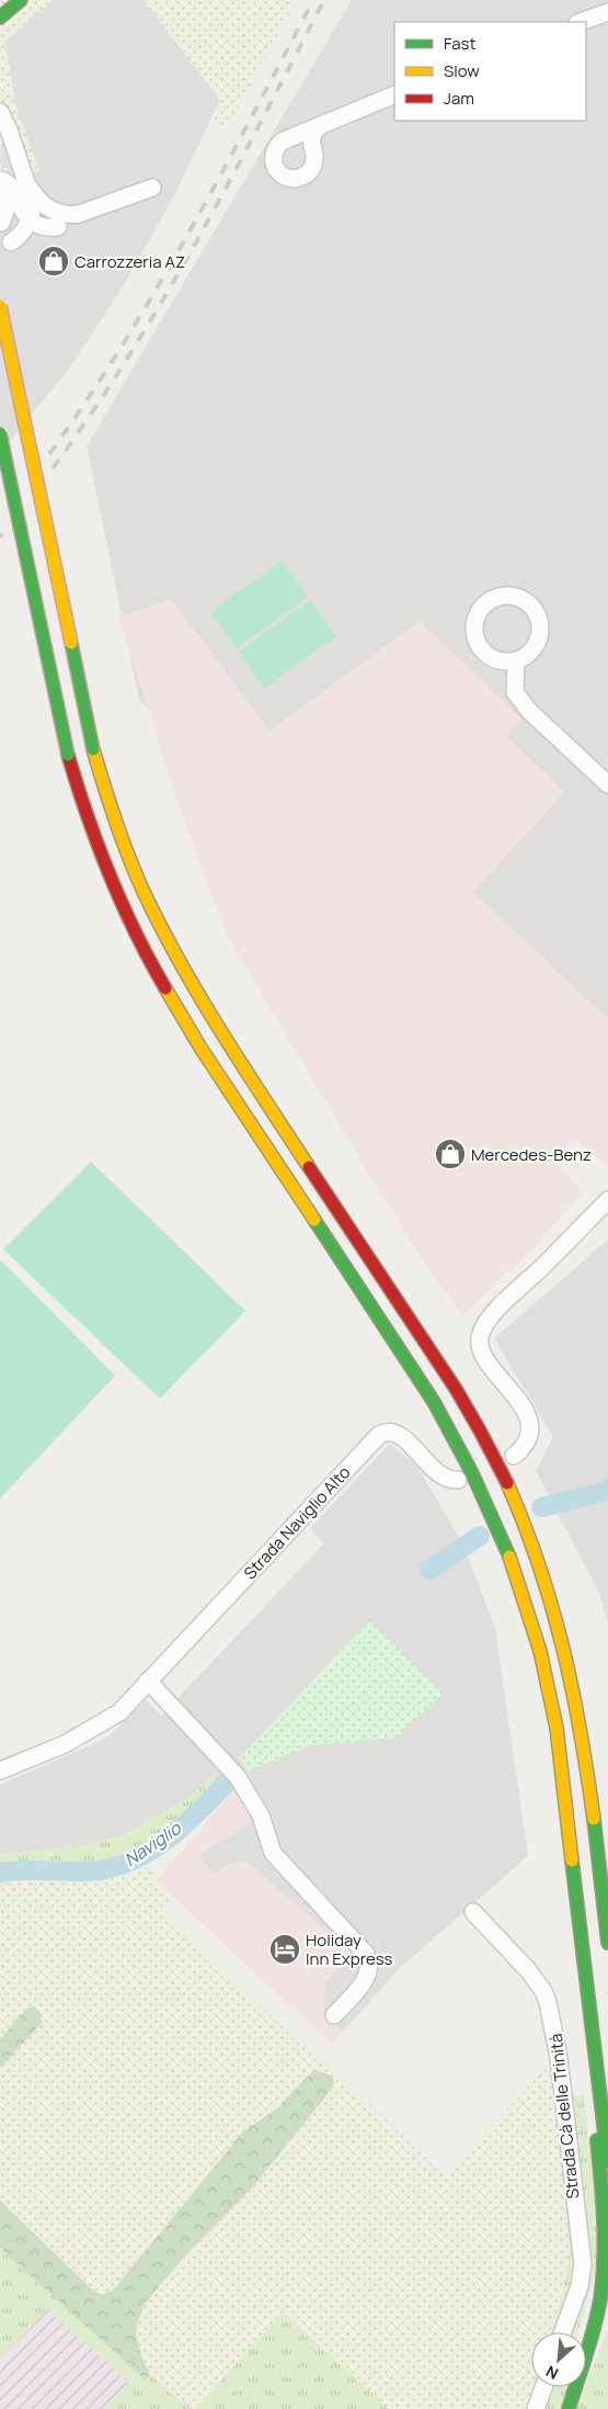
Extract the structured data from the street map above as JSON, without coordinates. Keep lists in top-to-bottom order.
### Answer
{
  "streets": {
    "street": ["Strada Naviglio Alto", "Strada Cà delle Trinità"]
  },
  "water": ["Naviglio"],
  "places": {
    "shop": ["Carrozzeria AZ", "Mercedes-Benz"],
    "hotel": ["Holiday Inn Express"]
  },
  "legend": ["Fast", "Slow", "Jam"],
  "north": "bottom left"
}
